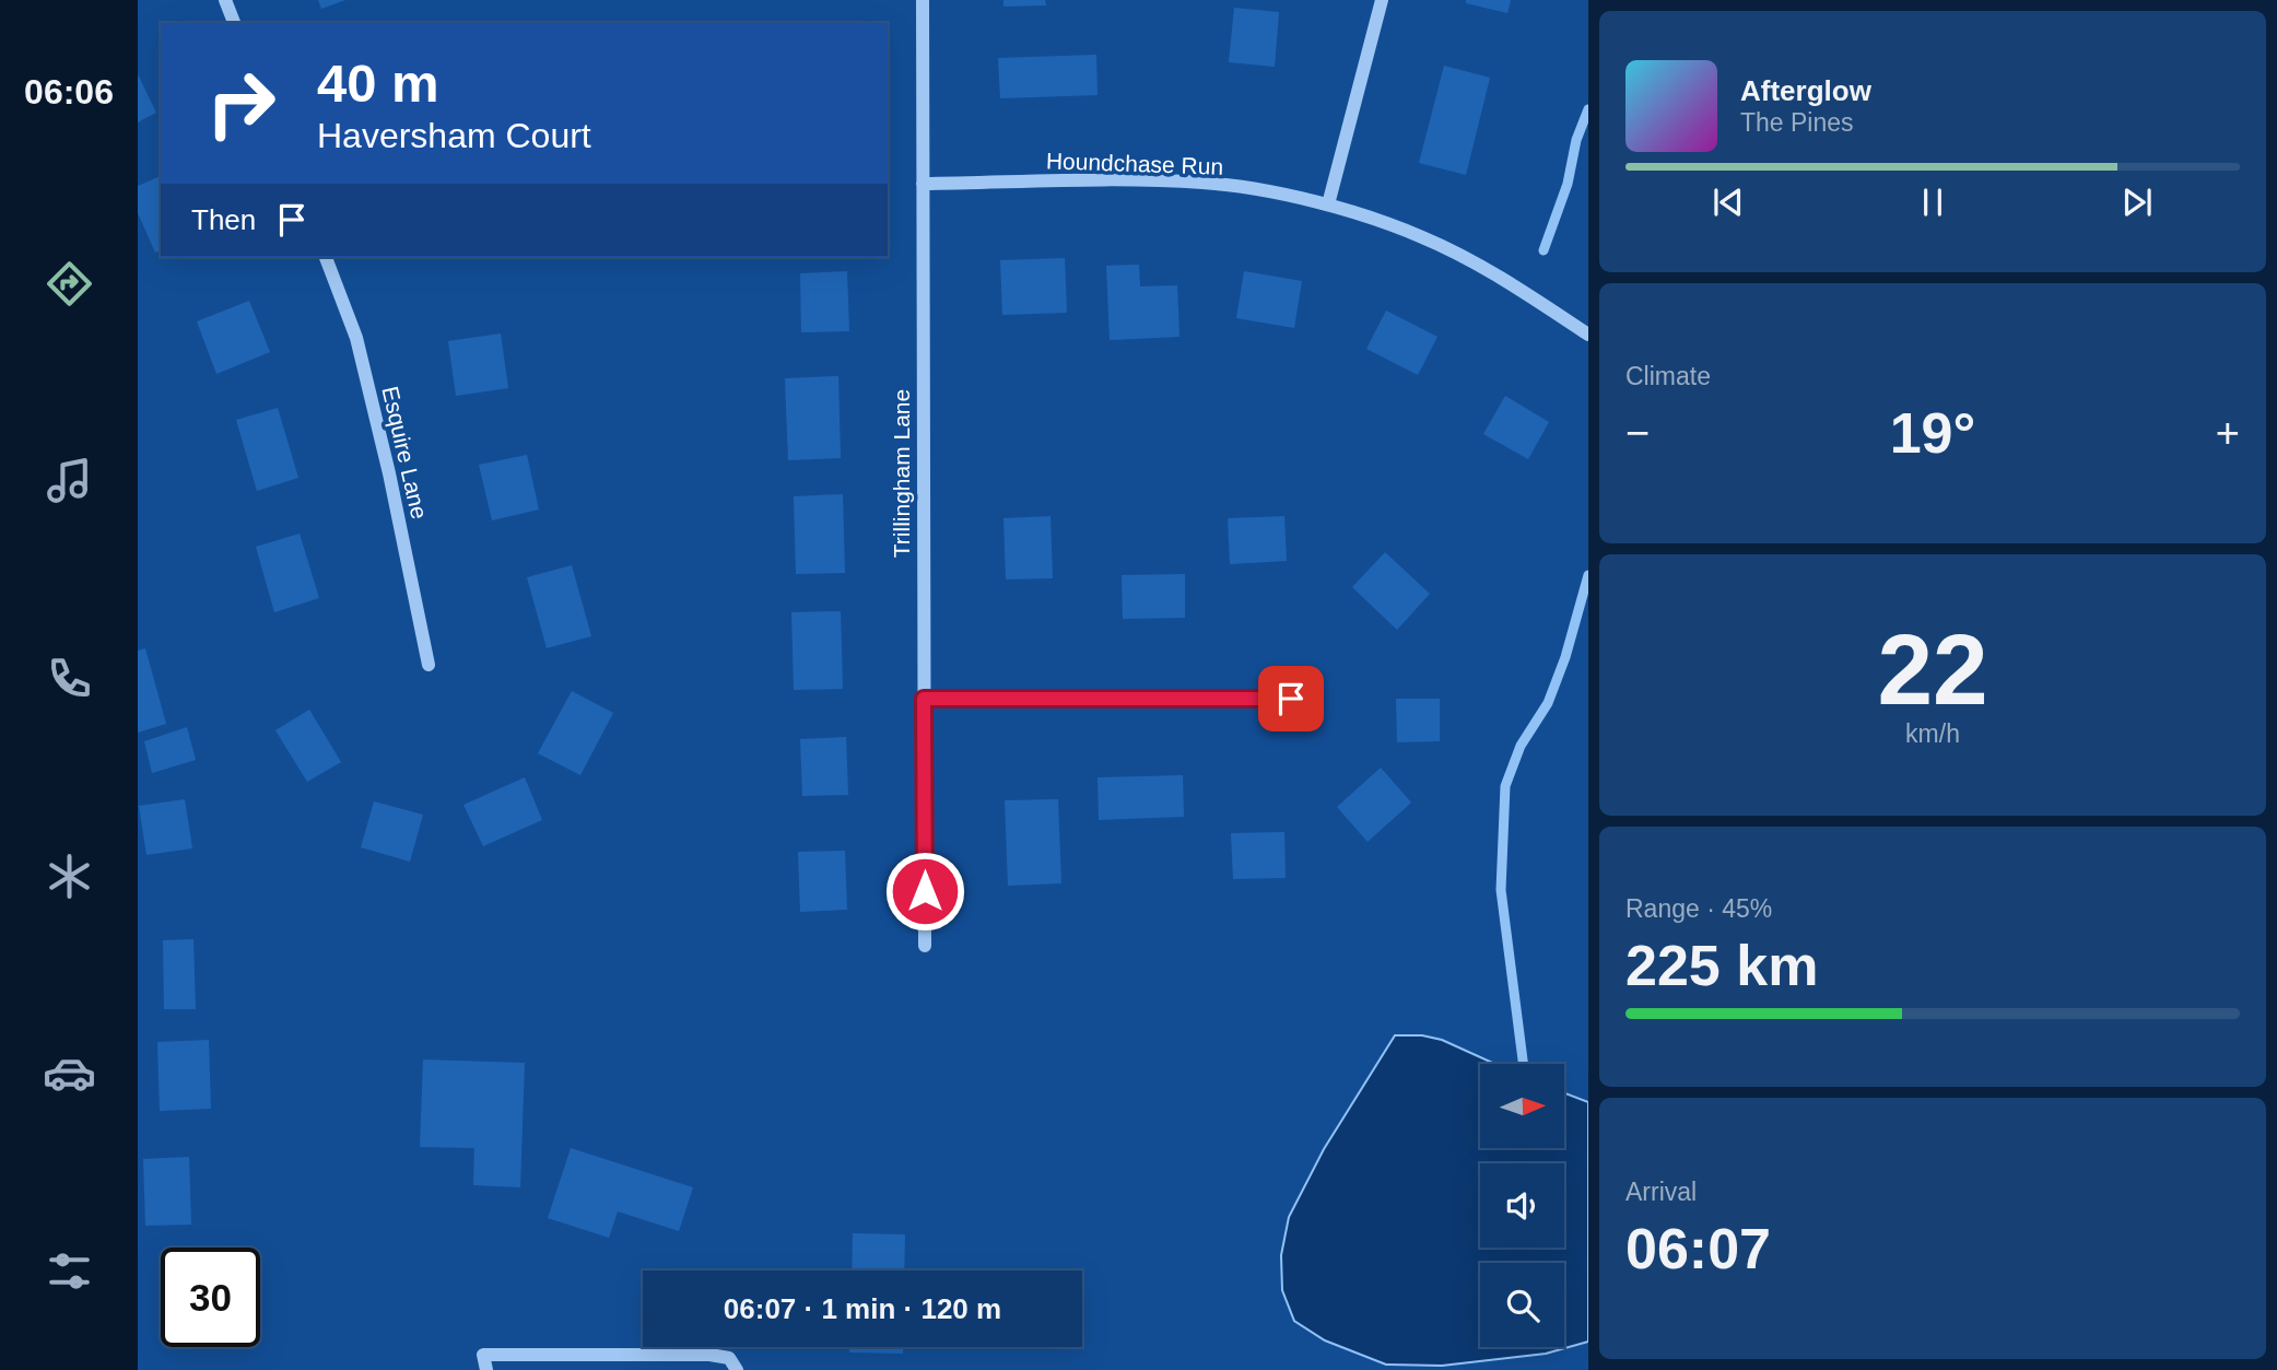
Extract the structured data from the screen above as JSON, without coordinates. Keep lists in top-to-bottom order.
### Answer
{
  "streets": {
    "street": ["Houndchase Run", "Esquire Lane", "Trillingham Lane"]
  },
  "crossings": [
    ["Houndchase Run", "Trillingham Lane"]
  ],
  "north": "right",
  "page": {
    "tabs": "06:06",
    "turn": ["40 m", "Haversham Court"],
    "song": ["Afterglow", "The Pines"],
    "then": "Then",
    "tile": [
      "Climate",
      ["22", "km/h"],
      ["Range · 45%", "225 km"],
      ["Arrival", "06:07"]
    ],
    "heat": ["−", "19°", "+"],
    "limit": "30",
    "trip": "06:07 · 1 min · 120 m"
  }
}
